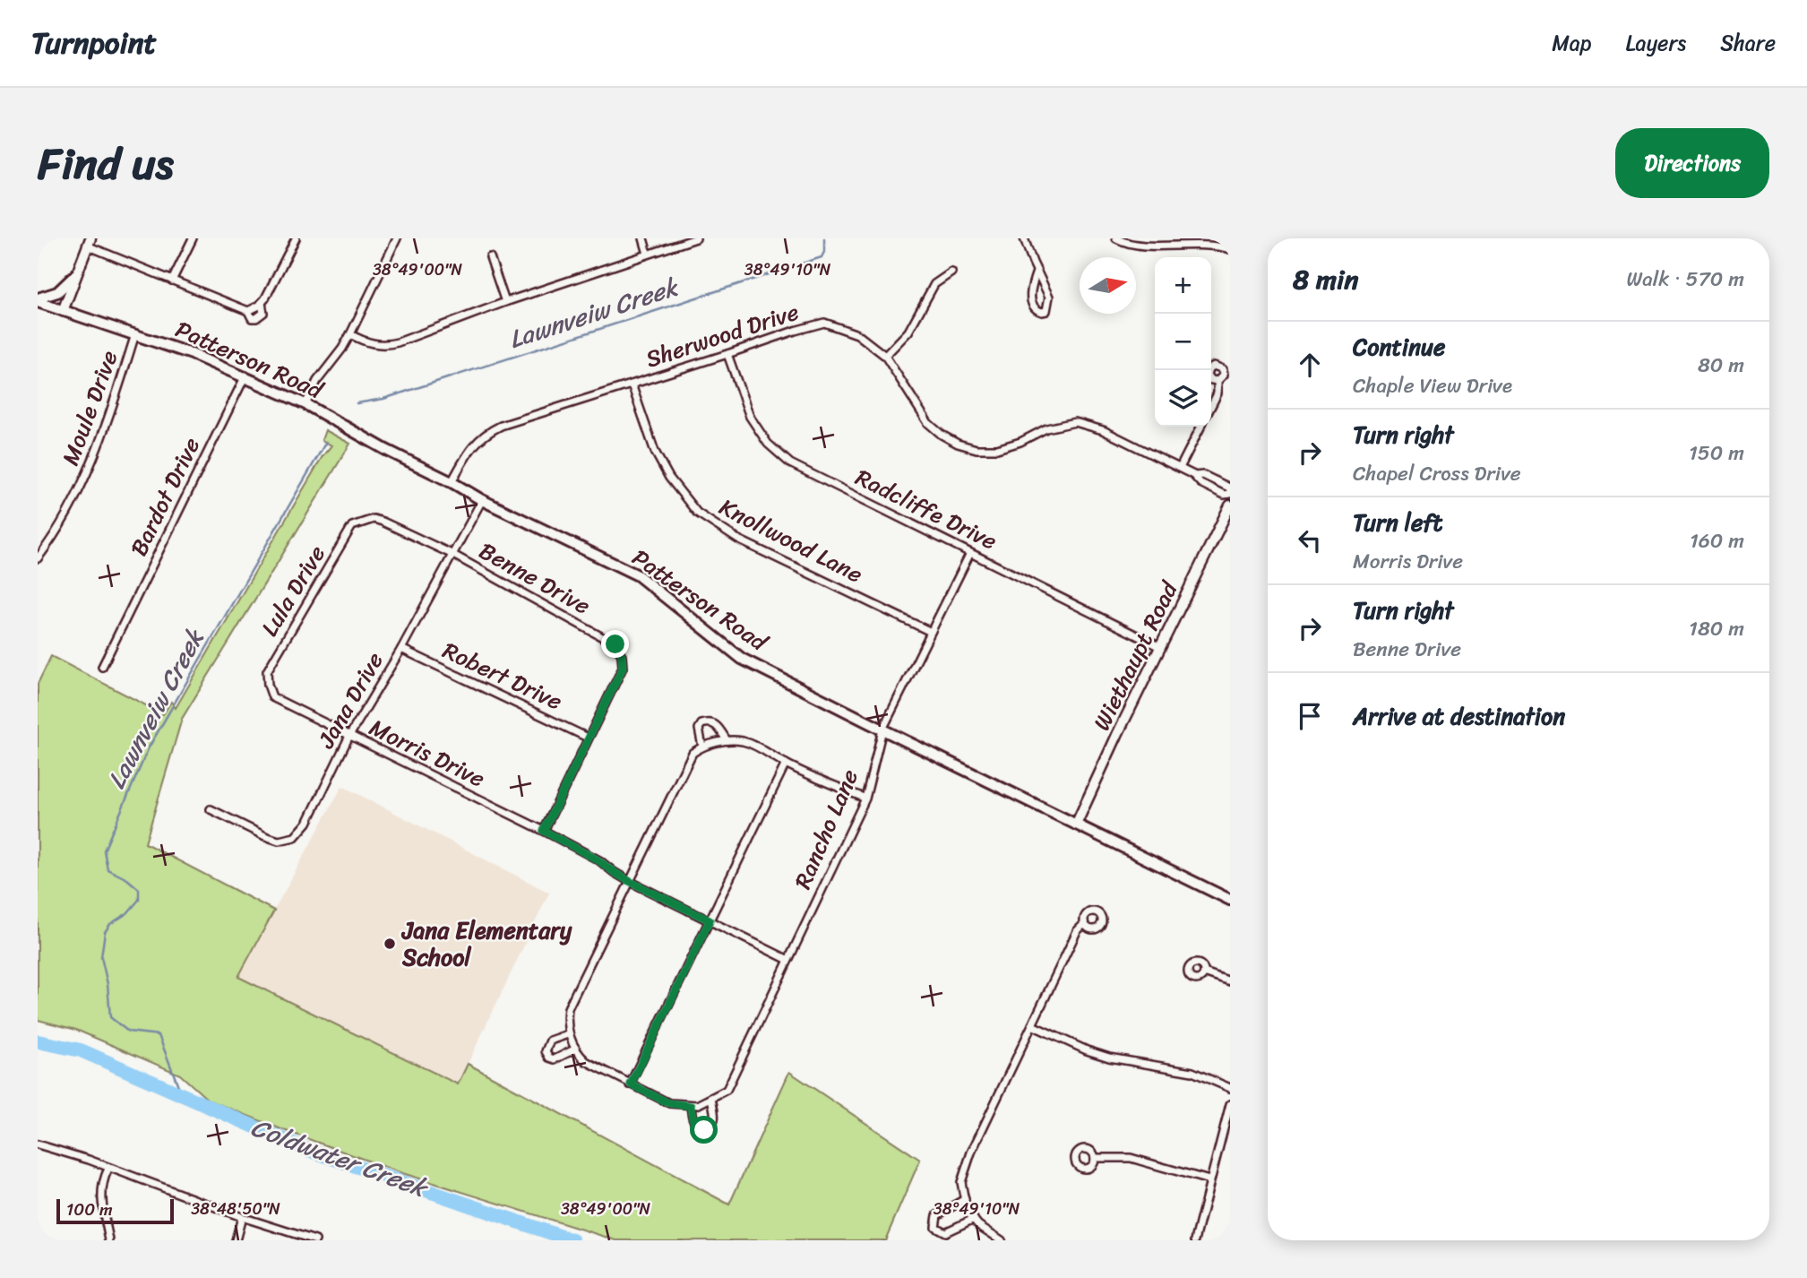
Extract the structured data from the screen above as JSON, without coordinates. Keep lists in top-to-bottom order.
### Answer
{
  "streets": {
    "main road": ["Patterson Road"],
    "street": [
      "Sherwood Drive",
      "Moule Drive",
      "Bardot Drive",
      "Radcliffe Drive",
      "Knollwood Lane",
      "Benne Drive",
      "Lula Drive",
      "Wiethaupt Road",
      "Robert Drive",
      "Jana Drive",
      "Morris Drive",
      "Rancho Lane"
    ]
  },
  "crossings": [
    ["Sherwood Drive", "Patterson Road"],
    ["Sherwood Drive", "Radcliffe Drive"],
    ["Sherwood Drive", "Knollwood Lane"],
    ["Patterson Road", "Moule Drive"],
    ["Patterson Road", "Bardot Drive"],
    ["Patterson Road", "Wiethaupt Road"],
    ["Patterson Road", "Jana Drive"],
    ["Patterson Road", "Rancho Lane"],
    ["Radcliffe Drive", "Wiethaupt Road"],
    ["Radcliffe Drive", "Rancho Lane"],
    ["Knollwood Lane", "Rancho Lane"],
    ["Benne Drive", "Lula Drive"],
    ["Benne Drive", "Robert Drive"],
    ["Benne Drive", "Jana Drive"],
    ["Benne Drive", "Morris Drive"],
    ["Lula Drive", "Jana Drive"],
    ["Lula Drive", "Morris Drive"],
    ["Robert Drive", "Jana Drive"],
    ["Jana Drive", "Morris Drive"],
    ["Morris Drive", "Rancho Lane"]
  ],
  "water": ["Lawnveiw Creek", "Coldwater Creek"],
  "places": ["Jana Elementary School"],
  "scale_bar": "100 m",
  "north": "right",
  "page": {
    "header": "Turnpoint",
    "nav": ["Map", "Layers", "Share"],
    "title": "Find us",
    "buttons": "Directions",
    "heading": ["8 min", "Walk · 570 m"],
    "map_buttons": ["+", "−"],
    "list": [
      ["Continue", "Chaple View Drive", "80 m"],
      ["Turn right", "Chapel Cross Drive", "150 m"],
      ["Turn left", "Morris Drive", "160 m"],
      ["Turn right", "Benne Drive", "180 m"],
      "Arrive at destination"
    ],
    "scale": "100 m"
  },
  "coordinates": ["38°49'00\"N", "38°49'10\"N", "38°48'50\"N"]
}
